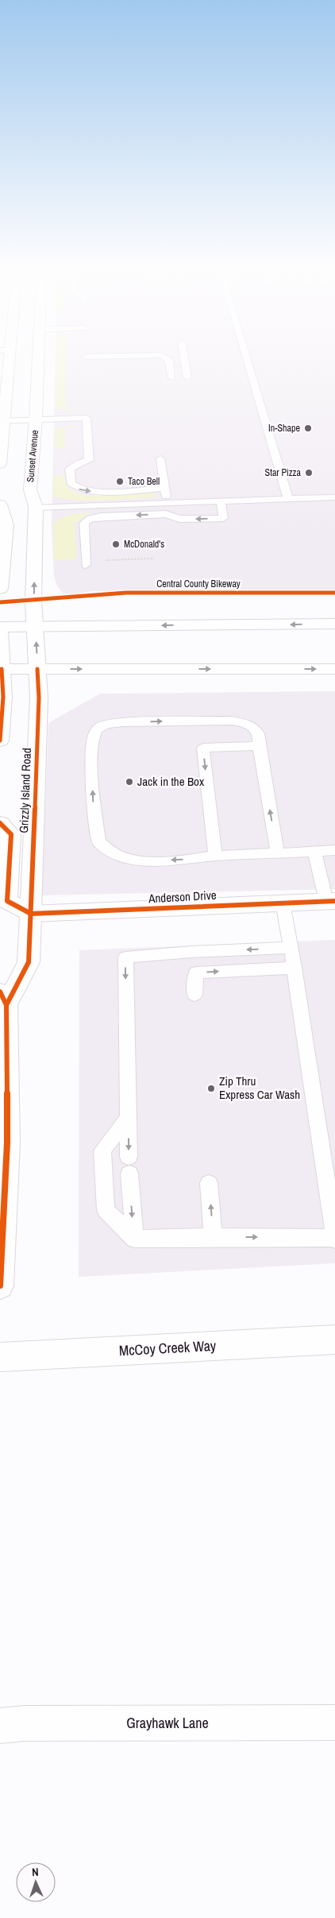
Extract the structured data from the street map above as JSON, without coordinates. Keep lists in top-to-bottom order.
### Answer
{
  "streets": {
    "main road": [
      "Sunset Avenue",
      "Grizzly Island Road",
      "Anderson Drive",
      "McCoy Creek Way",
      "Grayhawk Lane"
    ],
    "cycle path": ["Central County Bikeway"]
  },
  "crossings": [
    ["Sunset Avenue", "Grizzly Island Road"],
    ["Grizzly Island Road", "Anderson Drive"]
  ],
  "places": [
    "In-Shape",
    "Star Pizza",
    "Taco Bell",
    "McDonald's",
    "Jack in the Box",
    "Zip Thru Express Car Wash"
  ],
  "north": "top"
}
